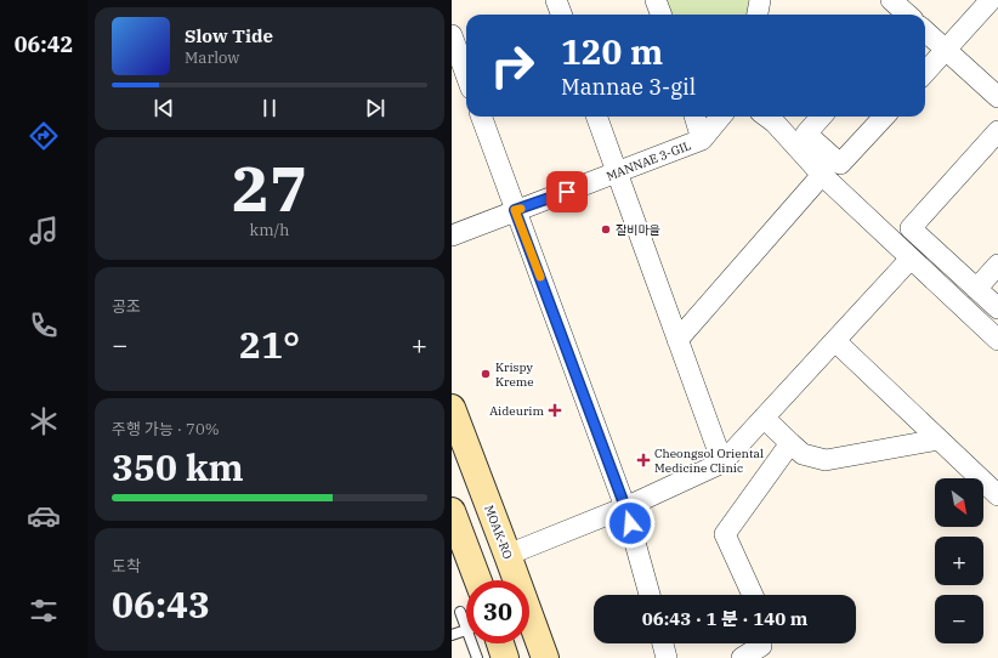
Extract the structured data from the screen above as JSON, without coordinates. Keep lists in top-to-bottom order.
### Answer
{
  "streets": {
    "street": ["MANNAE 3-GIL", "MOAK-RO"]
  },
  "places": {
    "other": ["잘비마을", "Krispy Kreme"],
    "health": ["Aideurim", "Cheongsol Oriental Medicine Clinic"]
  },
  "north": "bottom right",
  "page": {
    "tabs": "06:42",
    "turn": ["120 m", "Mannae 3-gil"],
    "song": ["Slow Tide", "Marlow"],
    "tile": [
      ["27", "km/h"],
      "공조",
      ["주행 가능 · 70%", "350 km"],
      ["도착", "06:43"]
    ],
    "heat": ["−", "21°", "+"],
    "map_buttons": ["+", "−"],
    "limit": "30",
    "trip": "06:43 · 1 분 · 140 m"
  }
}
